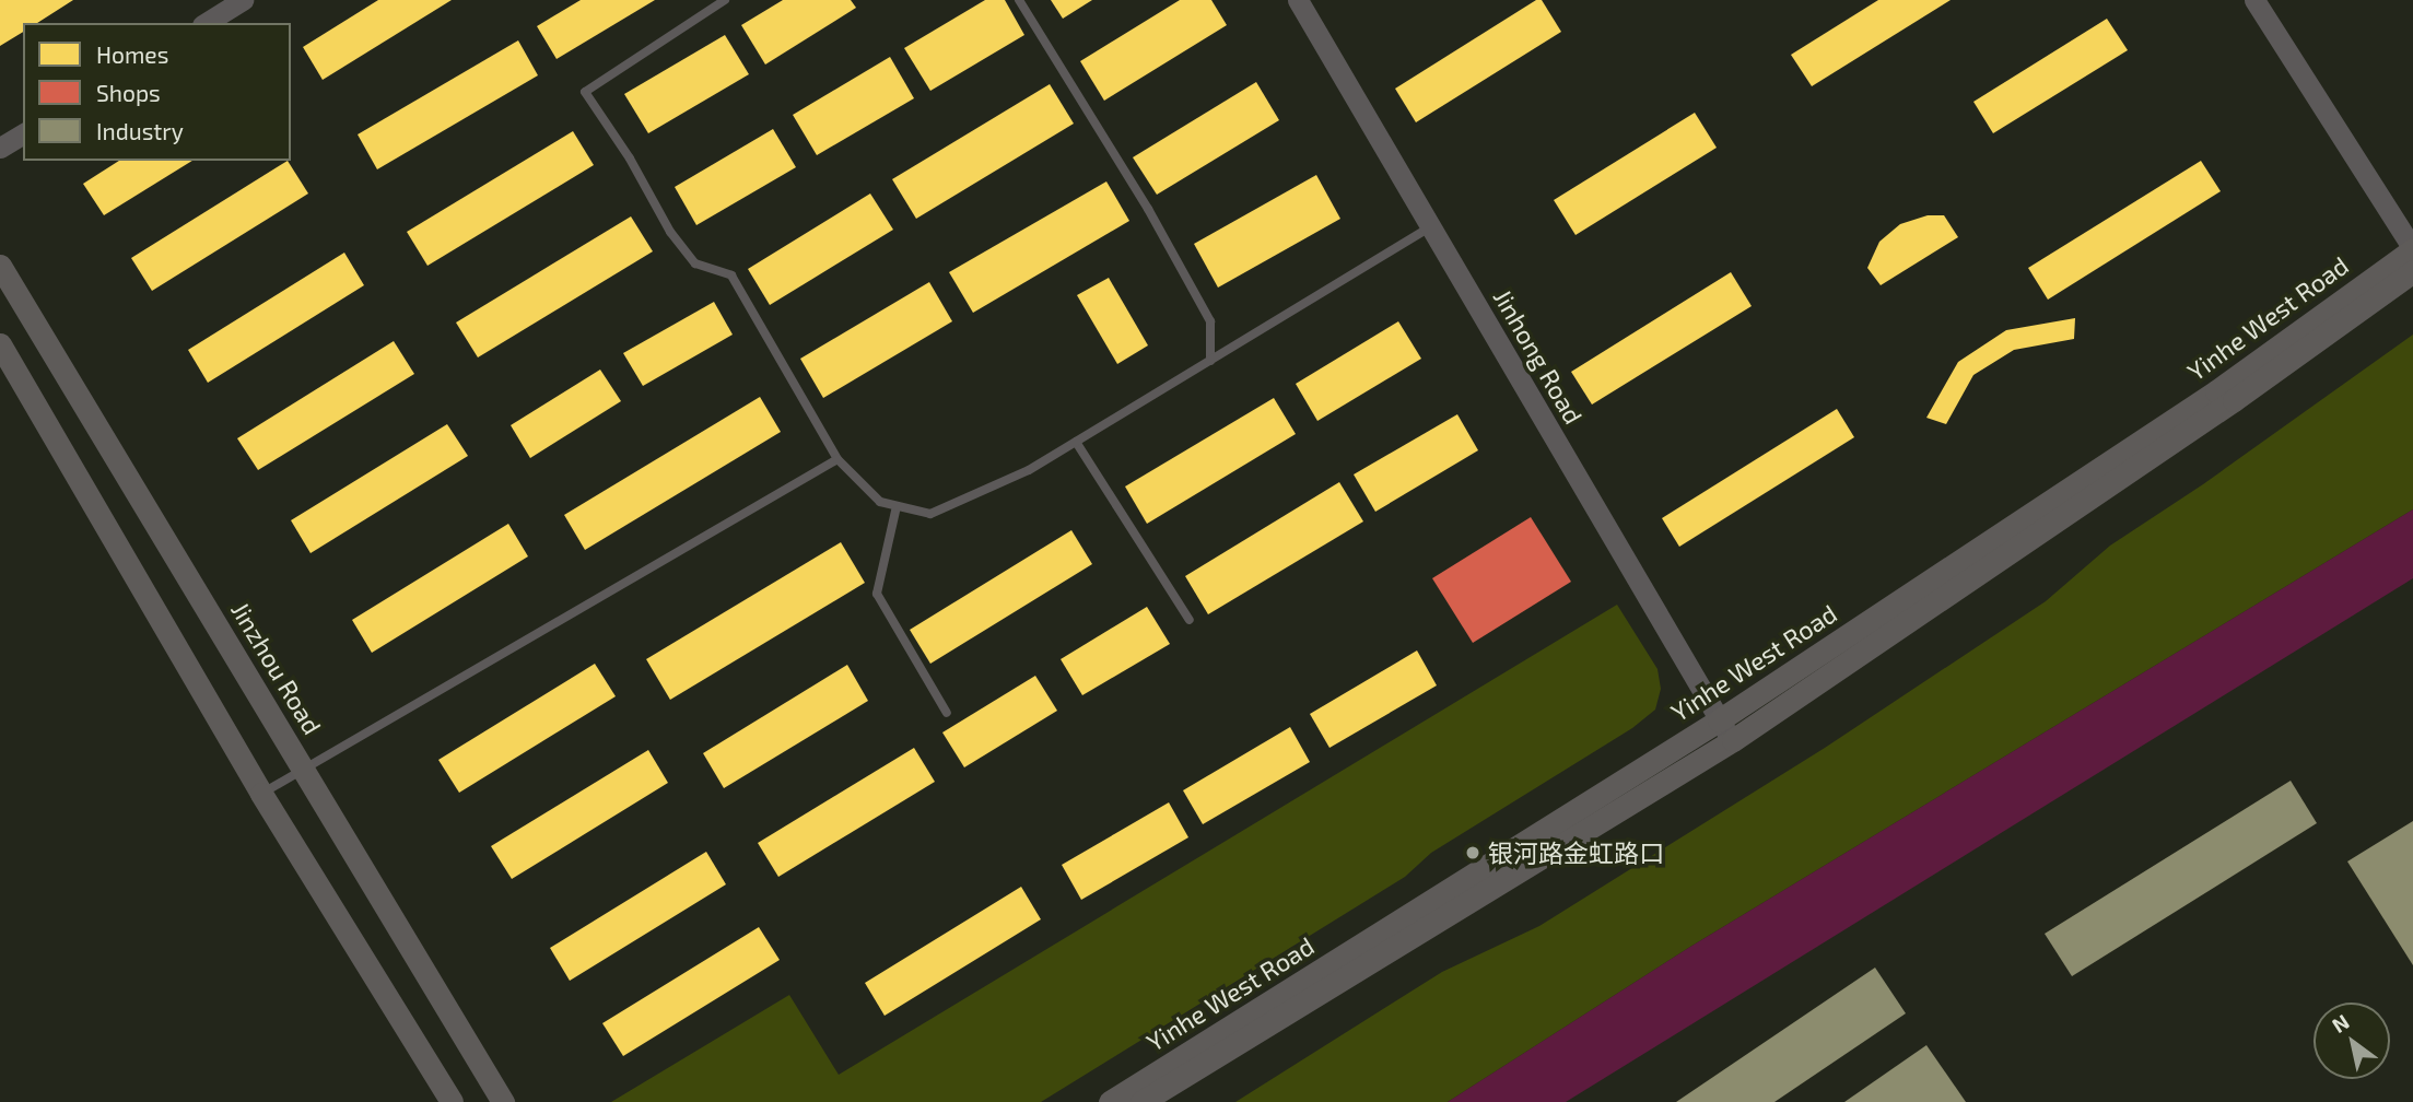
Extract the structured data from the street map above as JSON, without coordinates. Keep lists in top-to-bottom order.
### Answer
{
  "streets": {
    "main road": ["Yinhe West Road", "Jinzhou Road"],
    "street": ["Jinhong Road"]
  },
  "crossings": [
    ["Yinhe West Road", "Jinhong Road"]
  ],
  "places": ["银河路金虹路口"],
  "legend": ["Homes", "Shops", "Industry"],
  "north": "top left"
}
